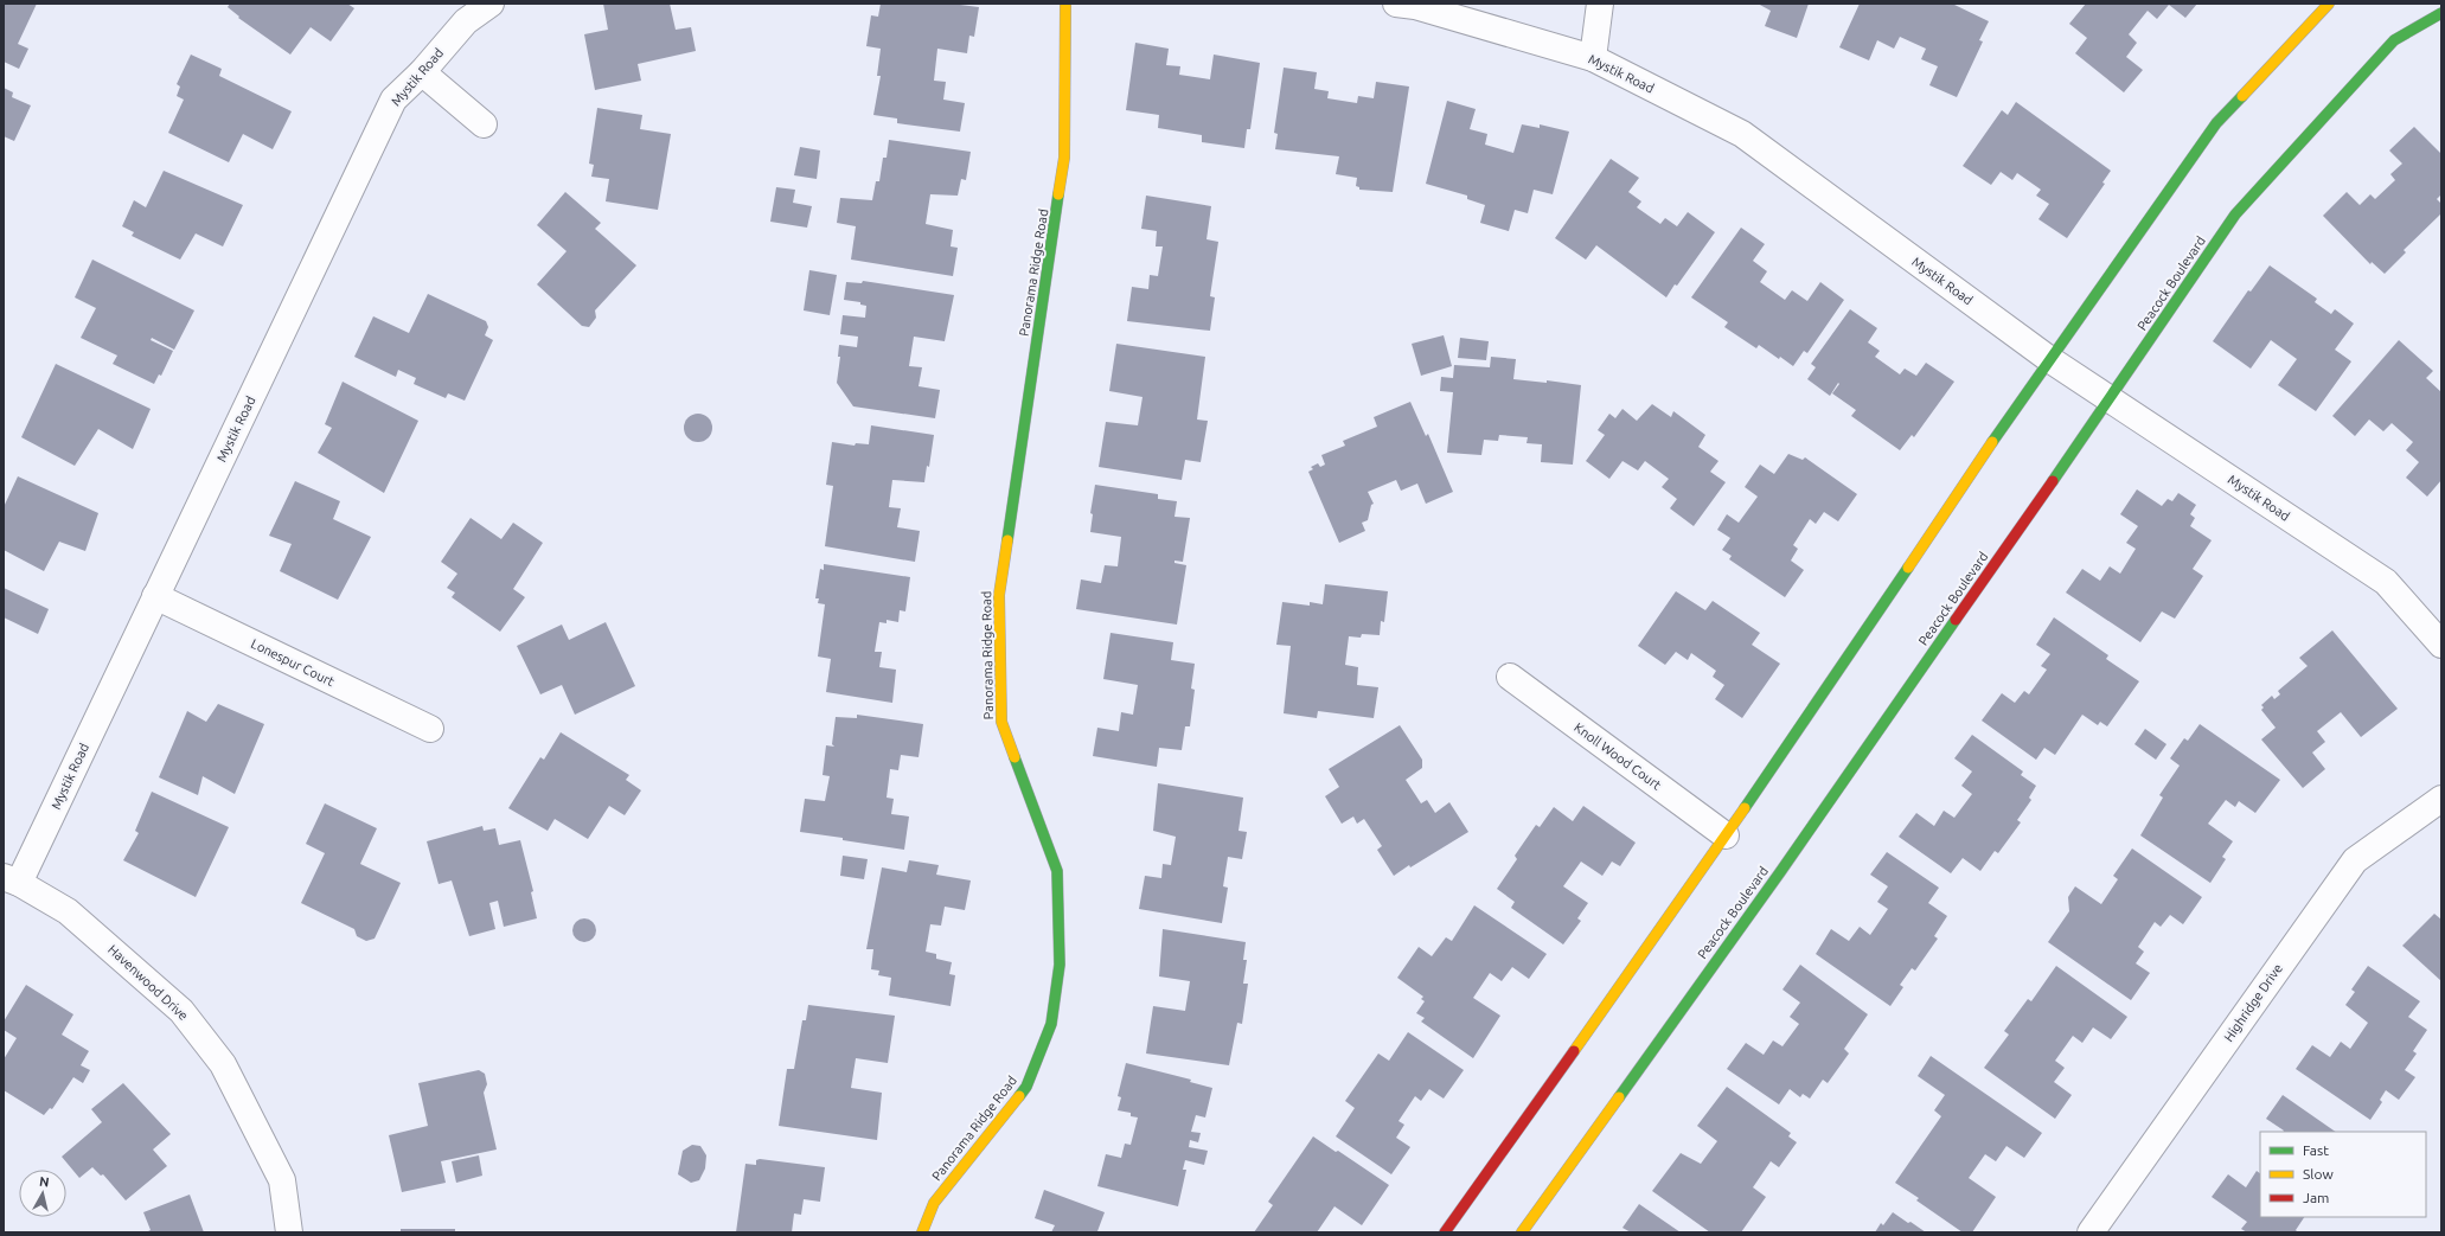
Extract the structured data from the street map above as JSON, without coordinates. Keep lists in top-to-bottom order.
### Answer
{
  "streets": {
    "street": [
      "Mystik Road",
      "Panorama Ridge Road",
      "Peacock Boulevard",
      "Lonespur Court",
      "Knoll Wood Court",
      "Havenwood Drive",
      "Highridge Drive"
    ]
  },
  "crossings": [
    ["Mystik Road", "Peacock Boulevard"],
    ["Mystik Road", "Lonespur Court"],
    ["Mystik Road", "Havenwood Drive"]
  ],
  "legend": ["Fast", "Slow", "Jam"],
  "north": "top"
}
